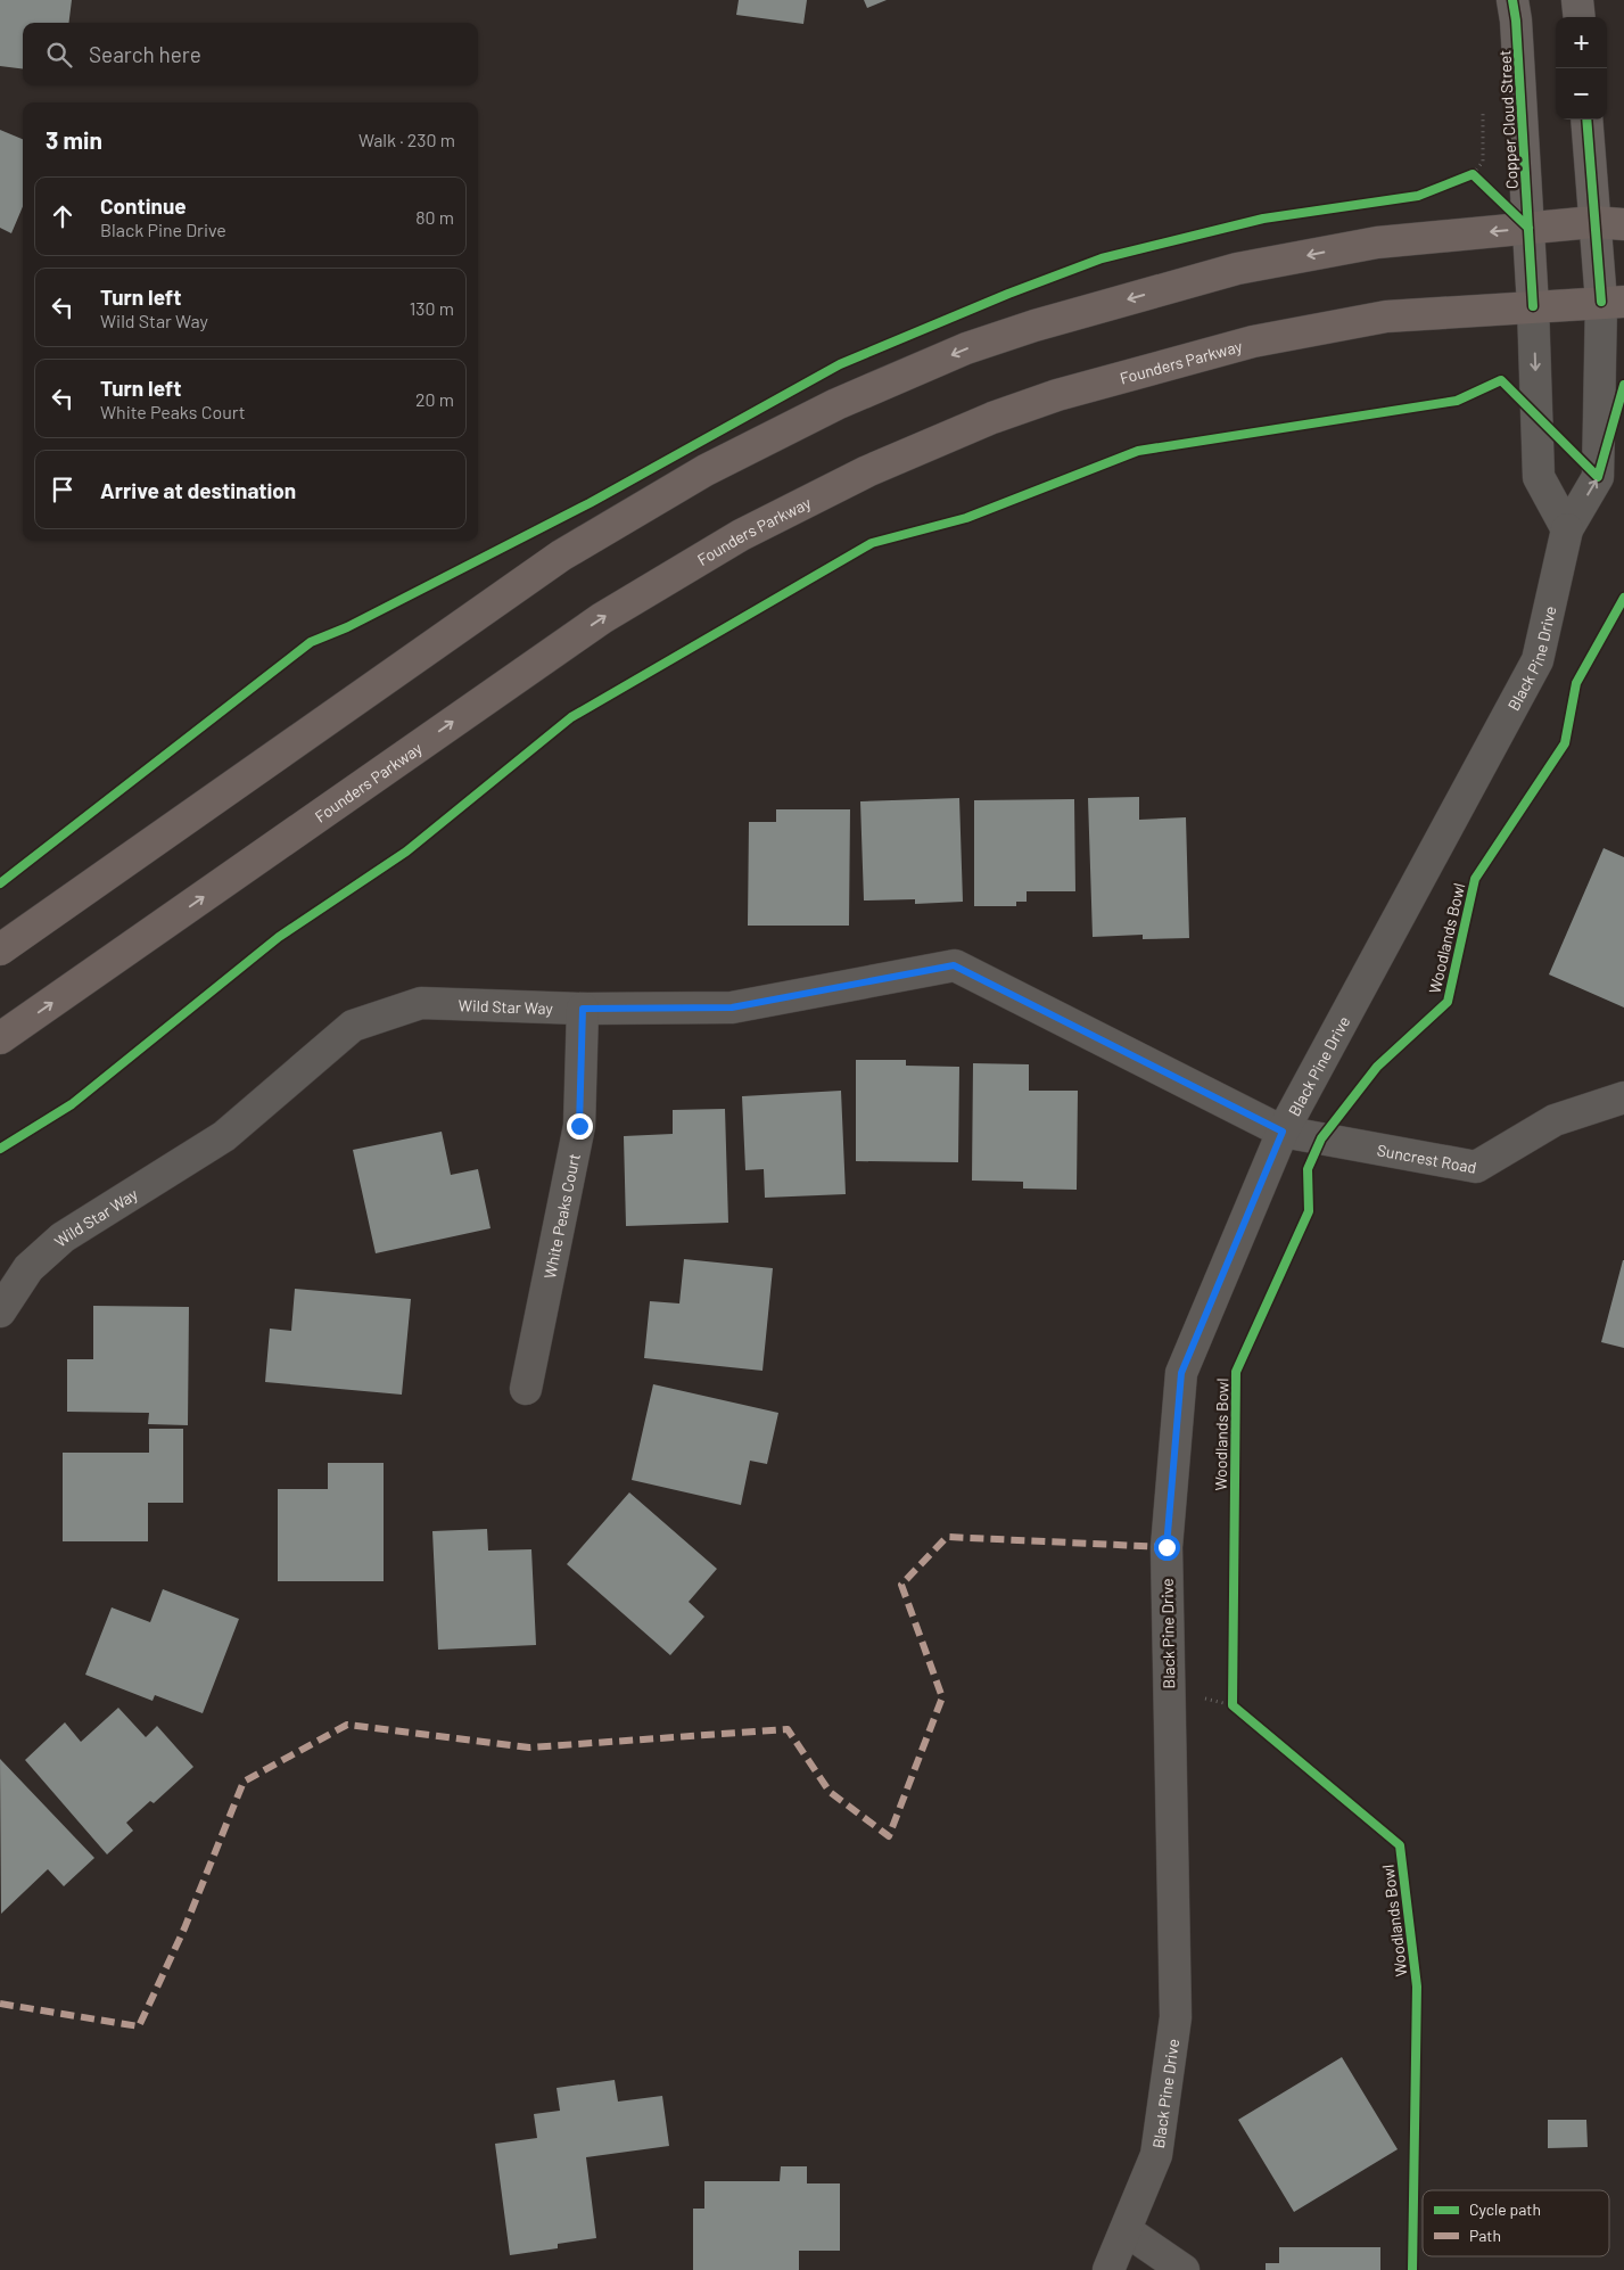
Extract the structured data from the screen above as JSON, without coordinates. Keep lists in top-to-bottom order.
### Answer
{
  "streets": {
    "highway": ["Founders Parkway"],
    "street": [
      "Copper Cloud Street",
      "Black Pine Drive",
      "Wild Star Way",
      "Suncrest Road",
      "White Peaks Court"
    ],
    "cycle path": ["Woodlands Bowl"]
  },
  "crossings": [
    ["Copper Cloud Street", "Founders Parkway"],
    ["Founders Parkway", "Black Pine Drive"],
    ["Black Pine Drive", "Wild Star Way"],
    ["Black Pine Drive", "Suncrest Road"],
    ["Wild Star Way", "Suncrest Road"],
    ["Wild Star Way", "White Peaks Court"]
  ],
  "legend": ["Cycle path", "Path"],
  "page": {
    "map_buttons": ["+", "−"],
    "search": "Search here",
    "heading": ["3 min", "Walk · 230 m"],
    "list": [
      ["Continue", "Black Pine Drive", "80 m"],
      ["Turn left", "Wild Star Way", "130 m"],
      ["Turn left", "White Peaks Court", "20 m"],
      "Arrive at destination"
    ]
  }
}
